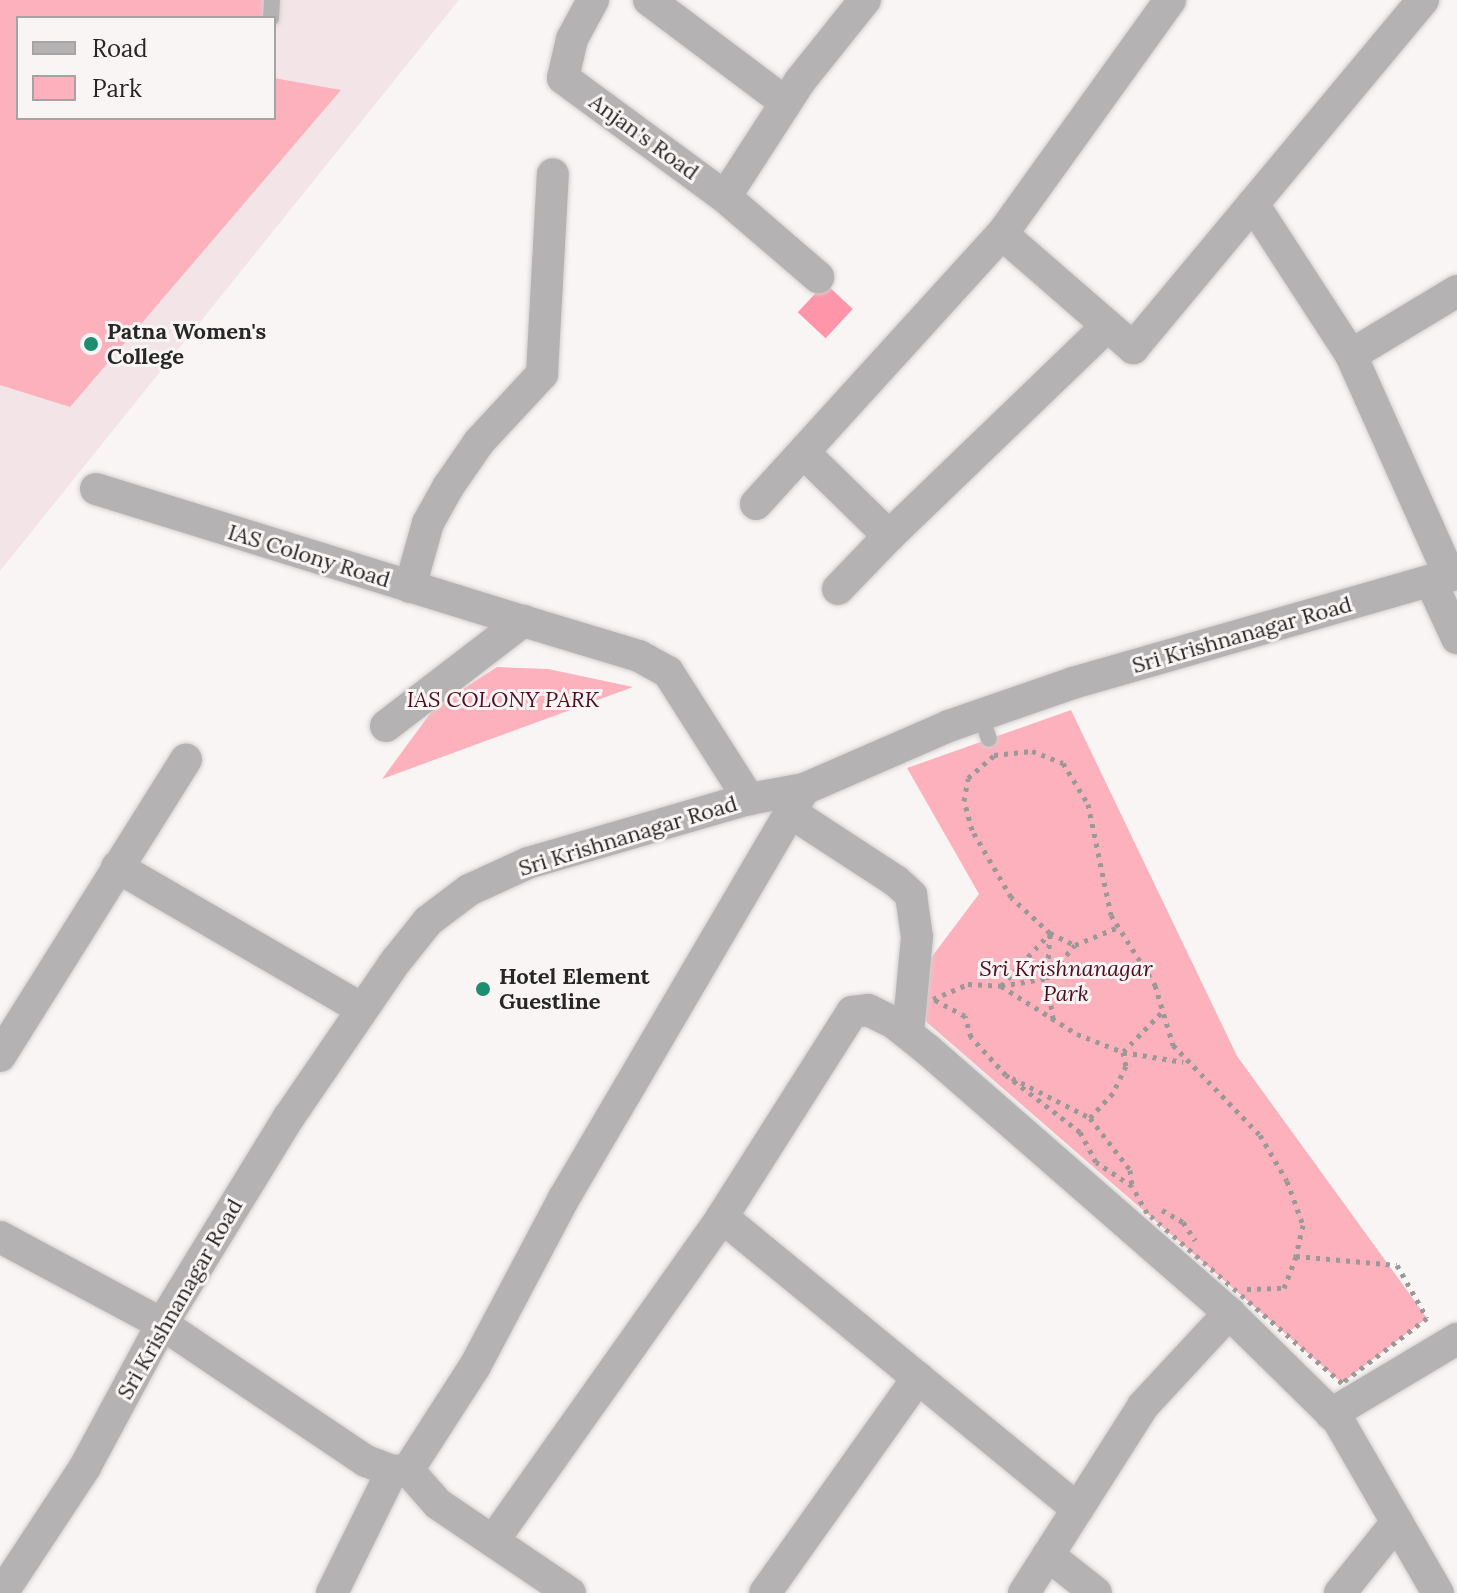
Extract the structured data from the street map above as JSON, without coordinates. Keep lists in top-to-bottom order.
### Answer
{
  "streets": {
    "street": ["Anjan's Road", "IAS Colony Road", "Sri Krishnanagar Road"]
  },
  "crossings": [
    ["IAS Colony Road", "Sri Krishnanagar Road"]
  ],
  "parks": ["IAS COLONY PARK", "Sri Krishnanagar Park"],
  "places": ["Patna Women's College", "Hotel Element Guestline"],
  "legend": ["Road", "Park"]
}
